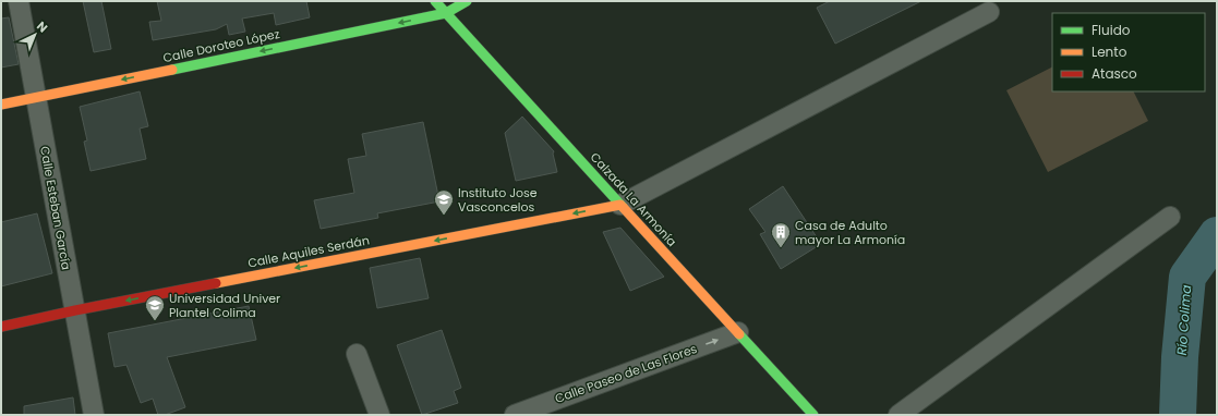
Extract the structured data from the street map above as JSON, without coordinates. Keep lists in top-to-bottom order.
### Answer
{
  "streets": {
    "street": [
      "Calle Doroteo López",
      "Calzada La Armonía",
      "Calle Esteban García",
      "Calle Aquiles Serdán",
      "Calle Paseo de Las Flores"
    ]
  },
  "crossings": [
    ["Calle Doroteo López", "Calzada La Armonía"],
    ["Calle Doroteo López", "Calle Esteban García"],
    ["Calzada La Armonía", "Calle Aquiles Serdán"],
    ["Calzada La Armonía", "Calle Paseo de Las Flores"],
    ["Calle Esteban García", "Calle Aquiles Serdán"]
  ],
  "one_way": ["Calle Doroteo López", "Calle Aquiles Serdán", "Calle Paseo de Las Flores"],
  "water": ["Río Colima"],
  "places": {
    "school or university": ["Instituto Jose Vasconcelos", "Universidad Univer Plantel Colima"],
    "building": ["Casa de Adulto mayor La Armonía"]
  },
  "legend": ["Fluido", "Lento", "Atasco"],
  "north": "top right"
}
